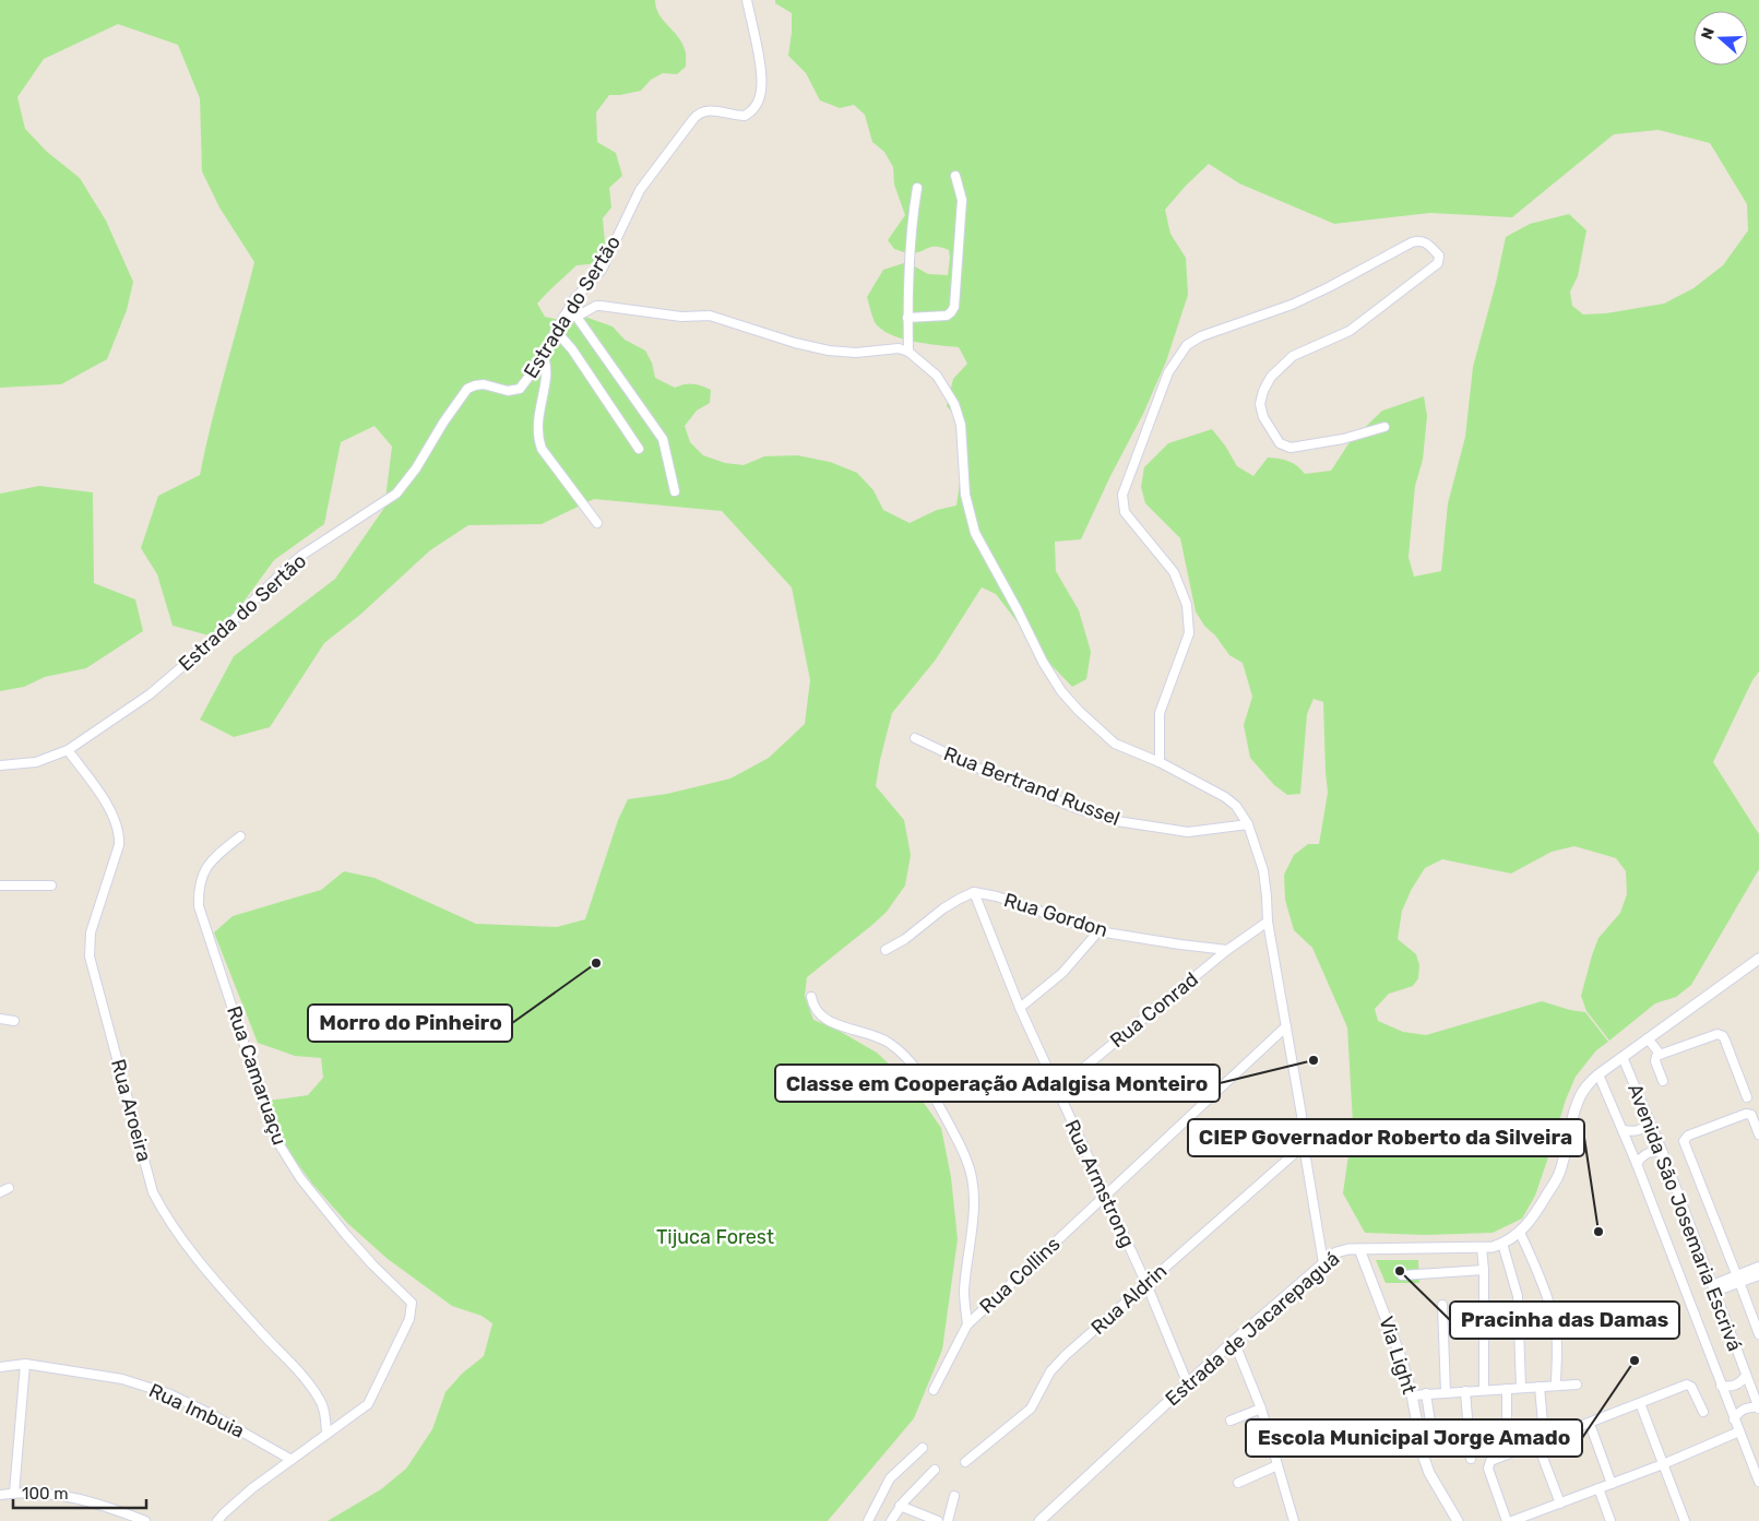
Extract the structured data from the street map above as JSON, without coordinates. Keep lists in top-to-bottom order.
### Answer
{
  "streets": {
    "street": [
      "Estrada do Sertão",
      "Rua Bertrand Russel",
      "Rua Gordon",
      "Rua Conrad",
      "Rua Camaruaçu",
      "Rua Aroeira",
      "Rua Armstrong",
      "Avenida São Josemaria Escrivá",
      "Rua Collins",
      "Rua Aldrin",
      "Estrada de Jacarepaguá",
      "Via Light",
      "Rua Imbuia"
    ]
  },
  "crossings": [
    ["Estrada do Sertão", "Rua Aroeira"],
    ["Rua Gordon", "Rua Conrad"],
    ["Rua Gordon", "Rua Armstrong"],
    ["Rua Conrad", "Rua Armstrong"],
    ["Rua Camaruaçu", "Rua Aroeira"],
    ["Rua Armstrong", "Rua Collins"],
    ["Rua Armstrong", "Rua Aldrin"],
    ["Rua Armstrong", "Estrada de Jacarepaguá"],
    ["Avenida São Josemaria Escrivá", "Estrada de Jacarepaguá"],
    ["Estrada de Jacarepaguá", "Via Light"]
  ],
  "parks": ["Tijuca Forest"],
  "places": [
    "Morro do Pinheiro",
    "Classe em Cooperação Adalgisa Monteiro",
    "CIEP Governador Roberto da Silveira",
    "Pracinha das Damas",
    "Escola Municipal Jorge Amado"
  ],
  "scale_bar": "100 m",
  "north": "left"
}
